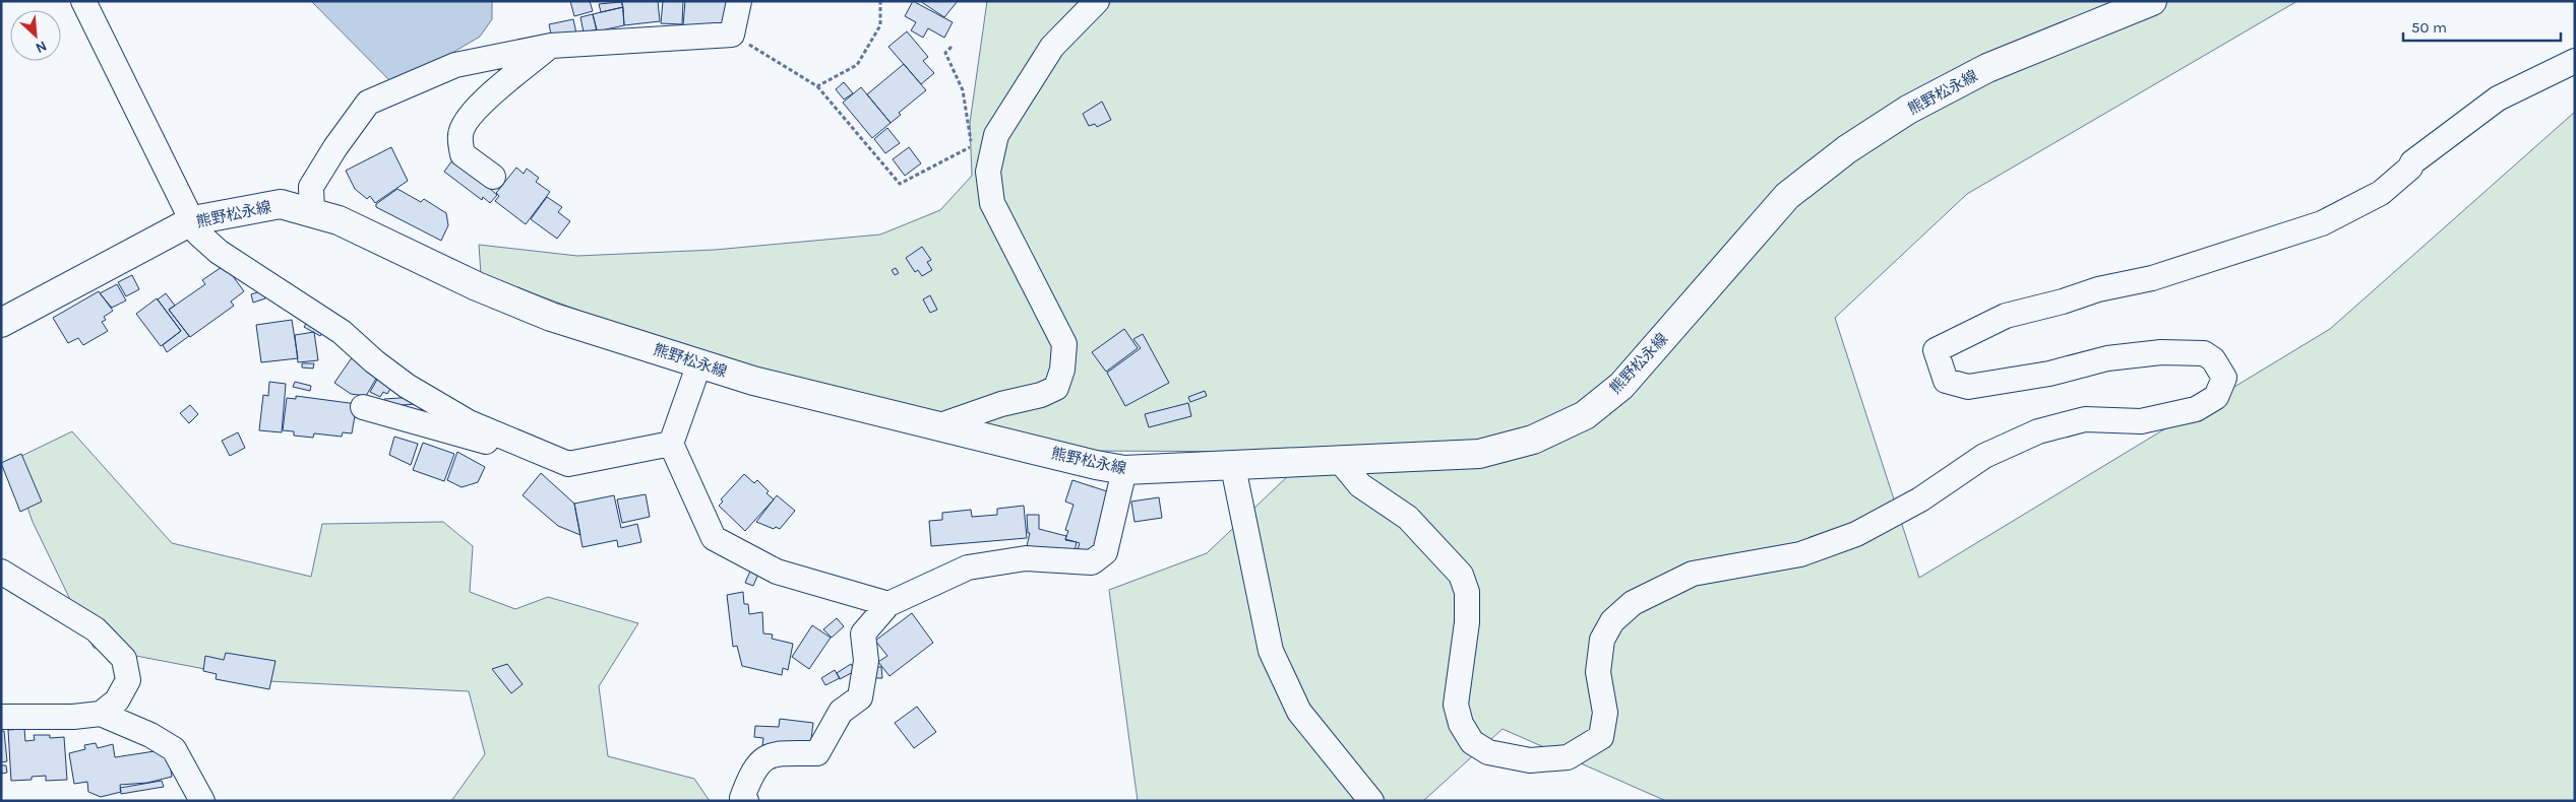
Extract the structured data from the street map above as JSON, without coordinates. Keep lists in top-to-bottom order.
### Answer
{
  "streets": {
    "main road": ["熊野松永線"]
  },
  "scale_bar": "50 m",
  "north": "bottom right"
}
